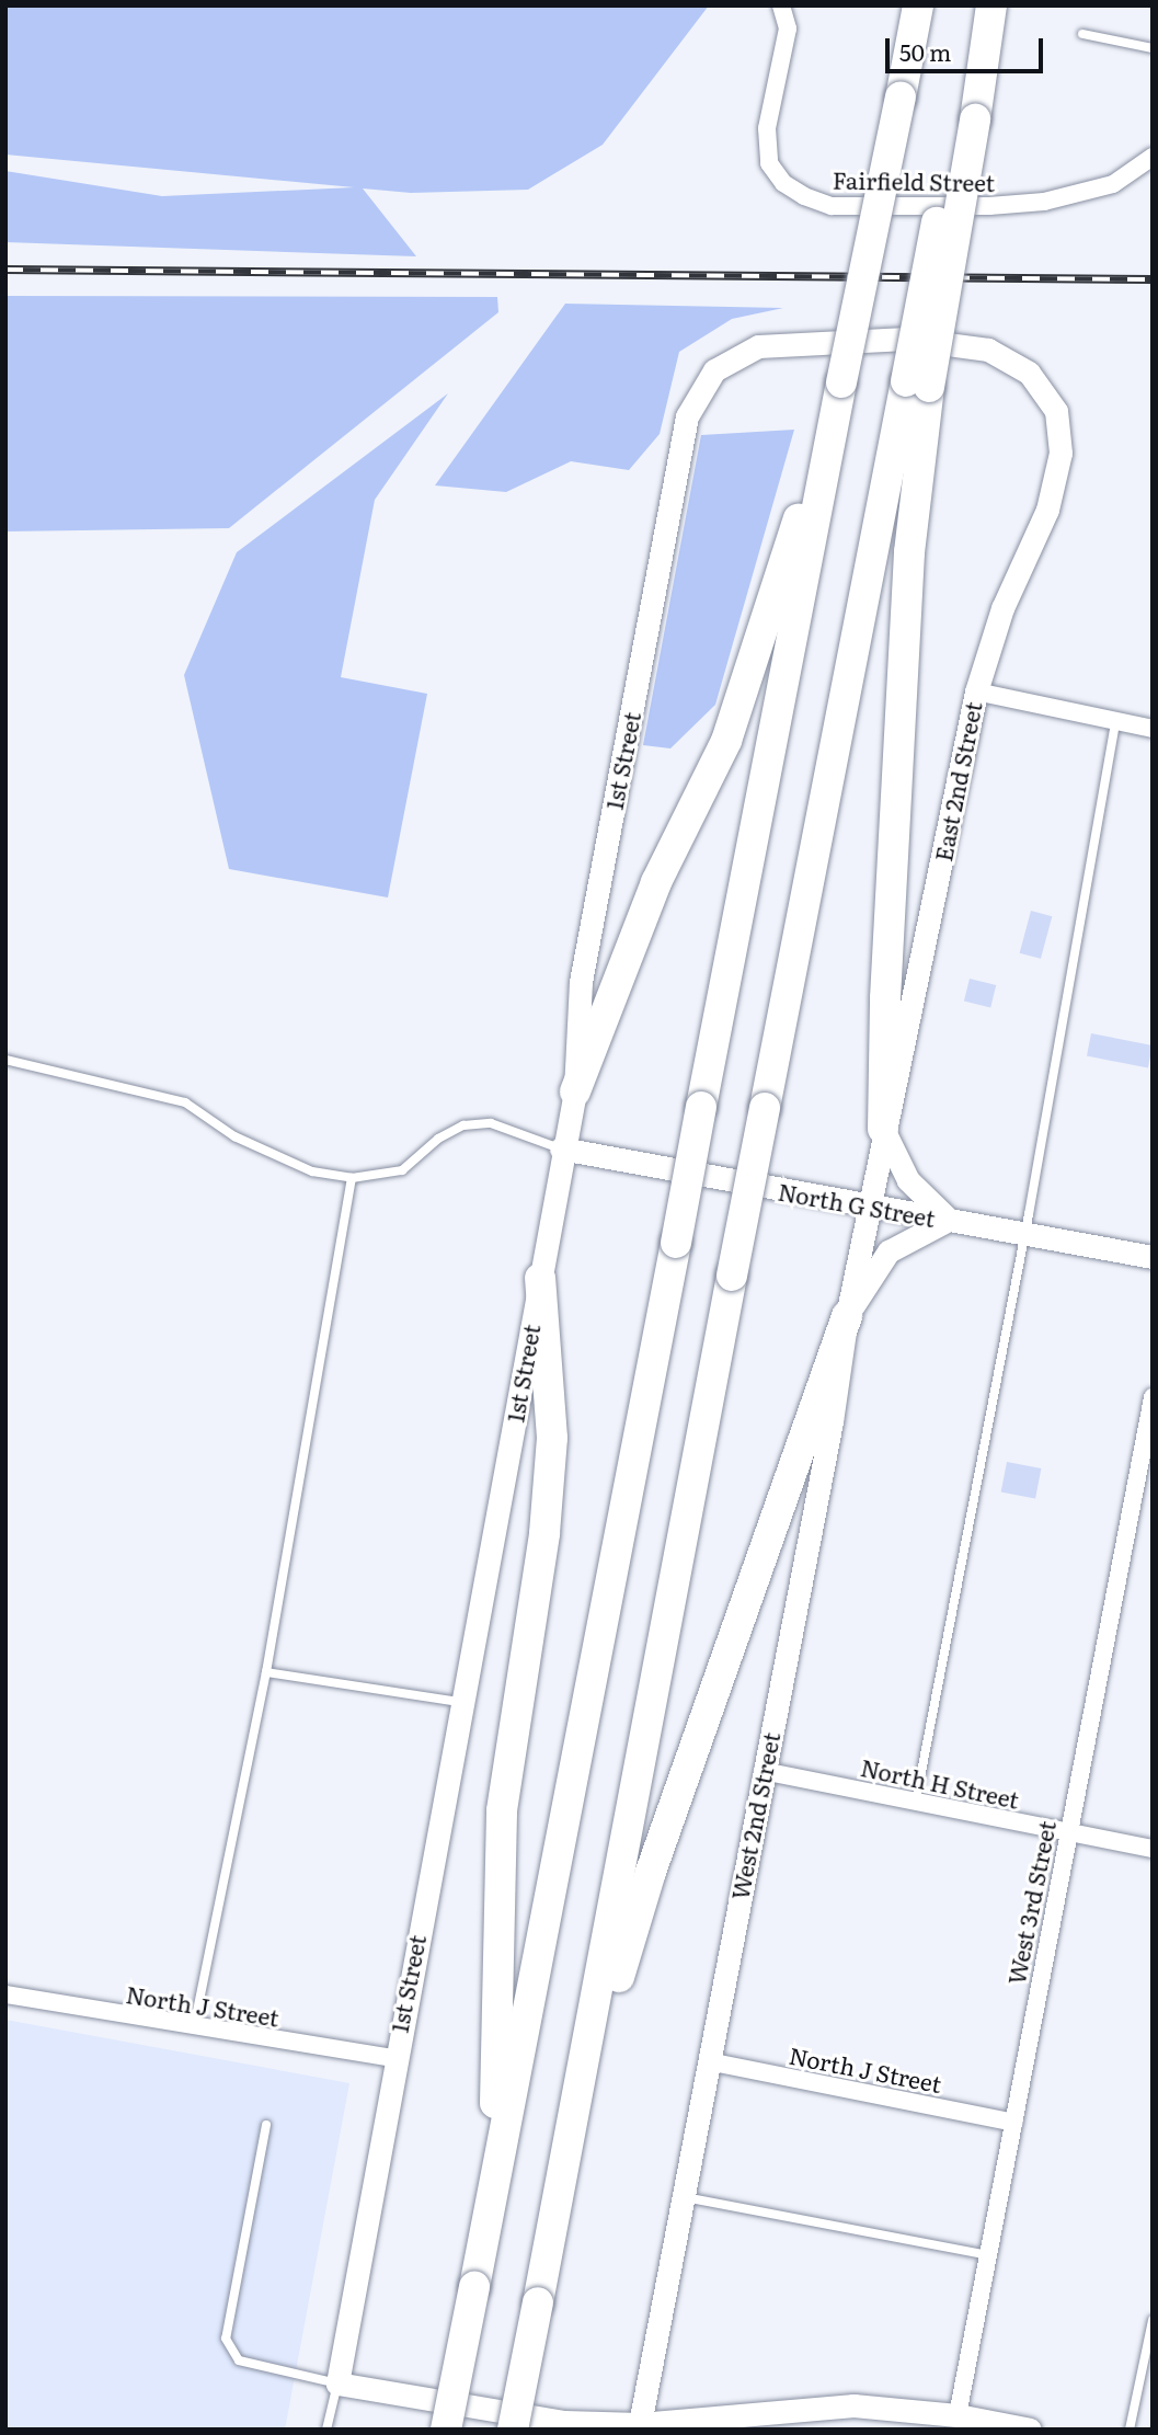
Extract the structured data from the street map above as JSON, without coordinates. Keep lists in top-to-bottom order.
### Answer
{
  "streets": {
    "street": [
      "Fairfield Street",
      "1st Street",
      "East 2nd Street",
      "North G Street",
      "North H Street",
      "West 2nd Street",
      "West 3rd Street",
      "North J Street"
    ]
  },
  "crossings": [
    ["1st Street", "East 2nd Street"],
    ["1st Street", "North G Street"],
    ["1st Street", "North J Street"],
    ["East 2nd Street", "North G Street"],
    ["East 2nd Street", "West 2nd Street"],
    ["North G Street", "West 2nd Street"],
    ["North H Street", "West 2nd Street"],
    ["North H Street", "West 3rd Street"],
    ["West 2nd Street", "North J Street"],
    ["West 3rd Street", "North J Street"]
  ],
  "scale_bar": "50 m"
}
